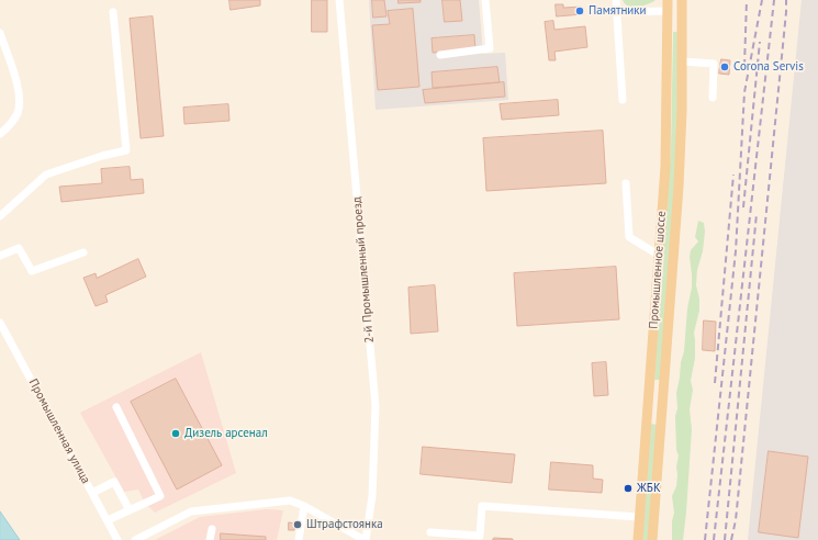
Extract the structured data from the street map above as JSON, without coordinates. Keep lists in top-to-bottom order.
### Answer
{
  "streets": {
    "main road": ["Промышленное шоссе"],
    "street": ["2-й Промышленный проезд", "Промышленная улица"]
  },
  "places": [
    "Памятники",
    "Corona Servis",
    "Дизель арсенал",
    "ЖБК",
    "Штрафстоянка"
  ]
}
